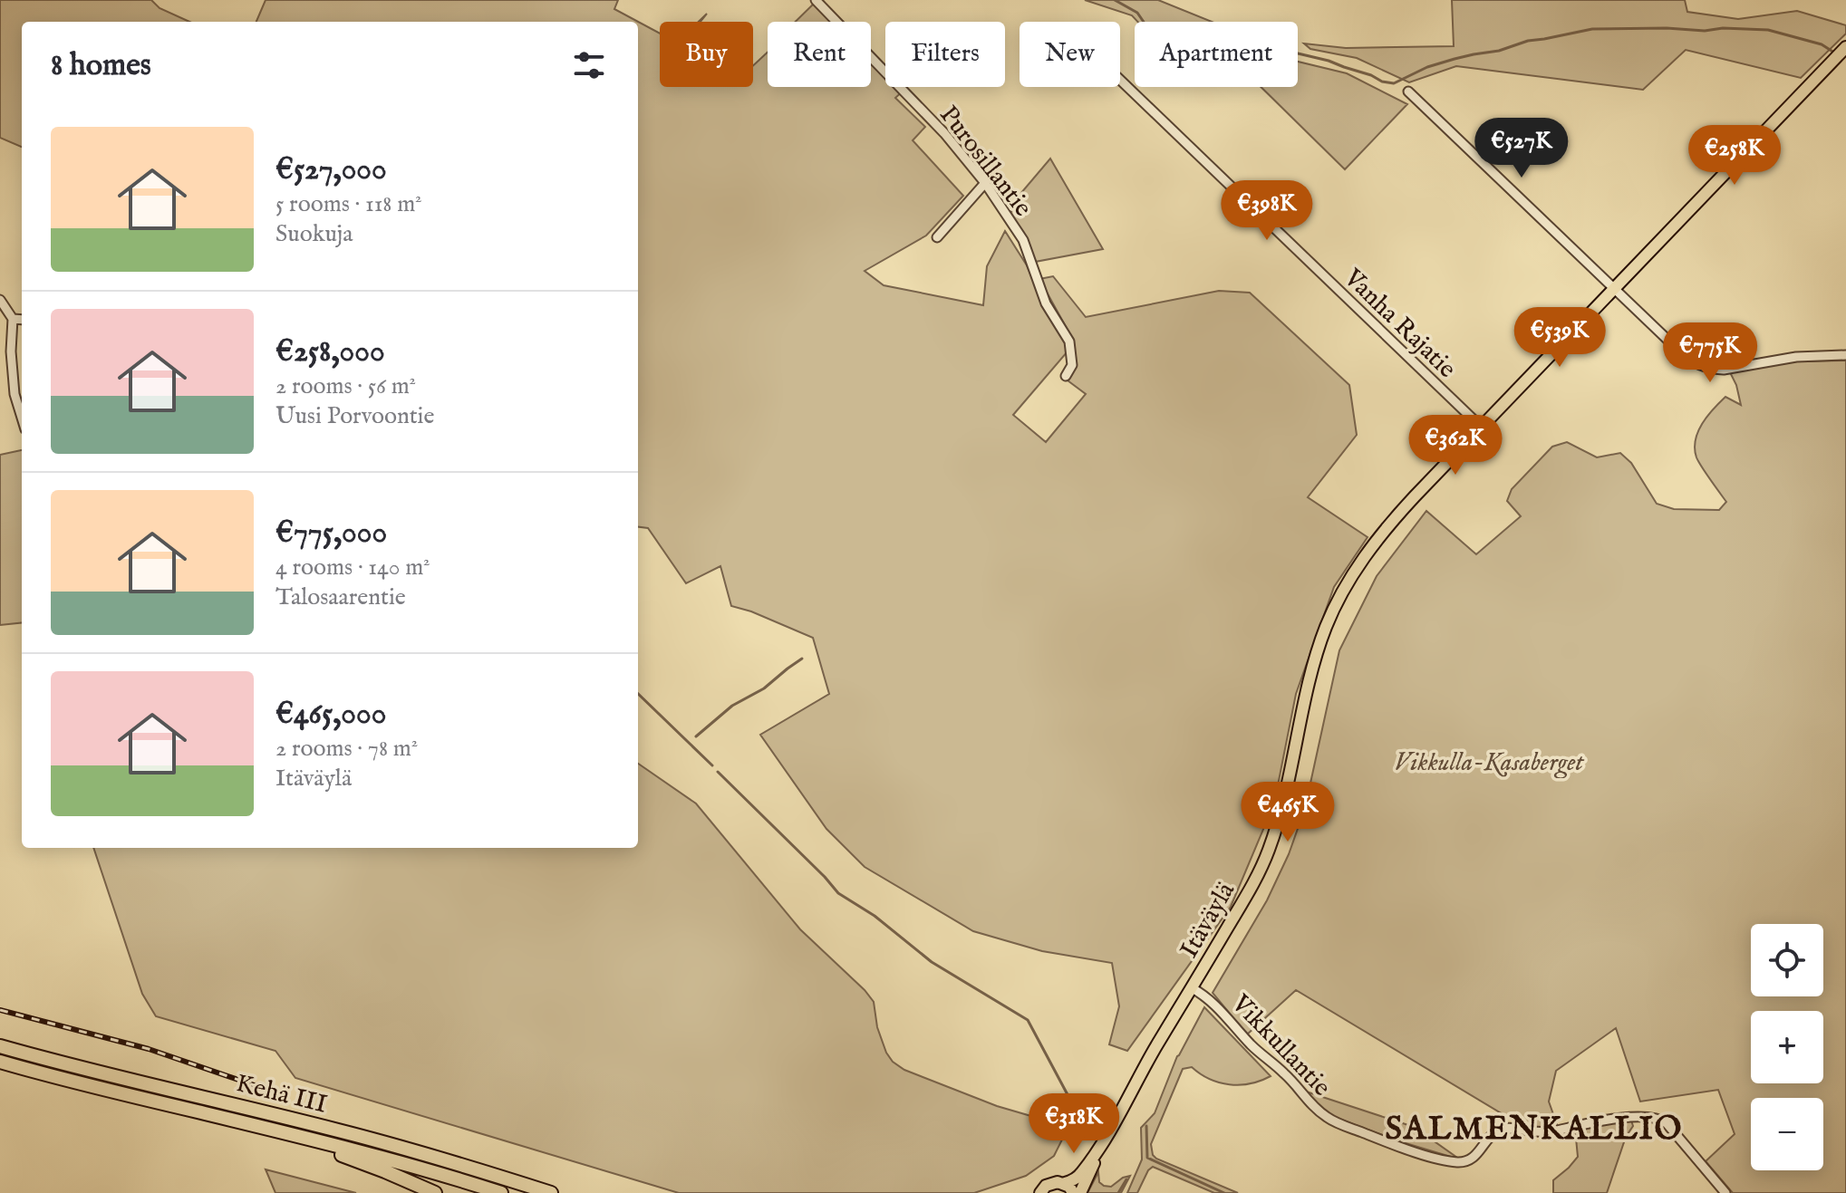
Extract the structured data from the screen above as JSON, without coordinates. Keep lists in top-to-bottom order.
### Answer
{
  "streets": {
    "highway": ["Kehä III"],
    "main road": ["Itäväylä"],
    "street": ["Purosillantie", "Vanha Rajatie", "Vikkullantie"]
  },
  "crossings": [
    ["Vanha Rajatie", "Itäväylä"],
    ["Itäväylä", "Vikkullantie"]
  ],
  "districts": ["SALMENKALLIO"],
  "parks": ["Vikkulla-Kasaberget"],
  "page": {
    "chip": [
      "Buy",
      "Rent",
      "Filters",
      "New",
      "Apartment"
    ],
    "heading": "8 homes",
    "list": [
      {
        "name": "€527,000",
        "note": "5 rooms · 118 m² · Suokuja"
      },
      {
        "name": "€258,000",
        "note": "2 rooms · 56 m² · Uusi Porvoontie"
      },
      {
        "name": "€775,000",
        "note": "4 rooms · 140 m² · Talosaarentie"
      },
      {
        "name": "€465,000",
        "note": "2 rooms · 78 m² · Itäväylä"
      }
    ],
    "price": [
      "€527K",
      "€258K",
      "€398K",
      "€539K",
      "€775K",
      "€362K",
      "€465K",
      "€318K"
    ],
    "map_buttons": ["+", "−"]
  }
}
